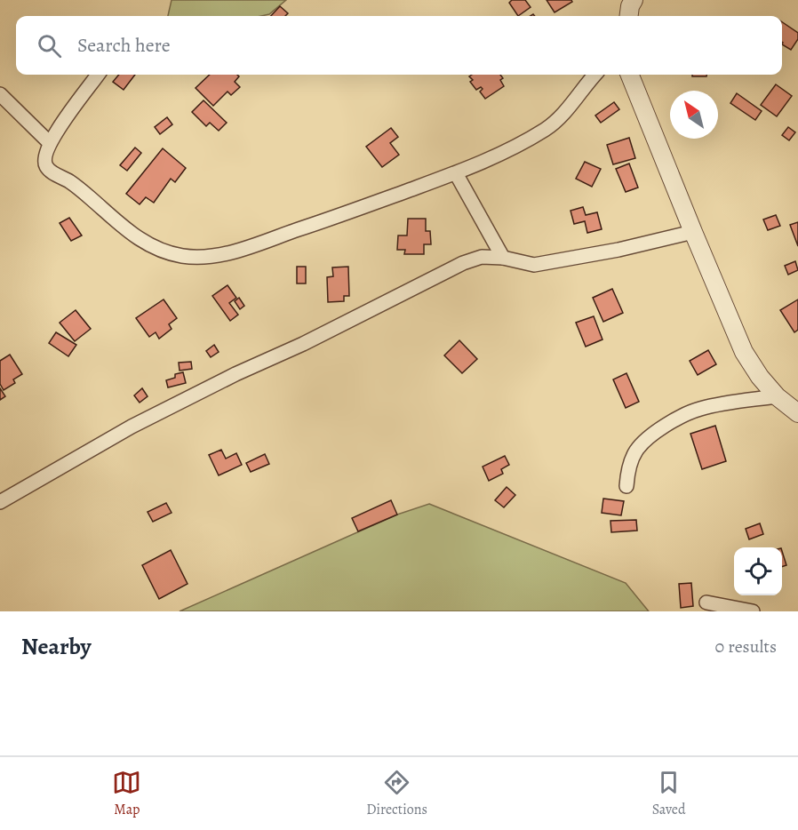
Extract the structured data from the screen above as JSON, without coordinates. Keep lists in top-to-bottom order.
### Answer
{
  "north": "top left",
  "page": {
    "search": "Search here",
    "heading": ["Nearby", "0 results"],
    "nav": ["Map", "Directions", "Saved"]
  }
}
